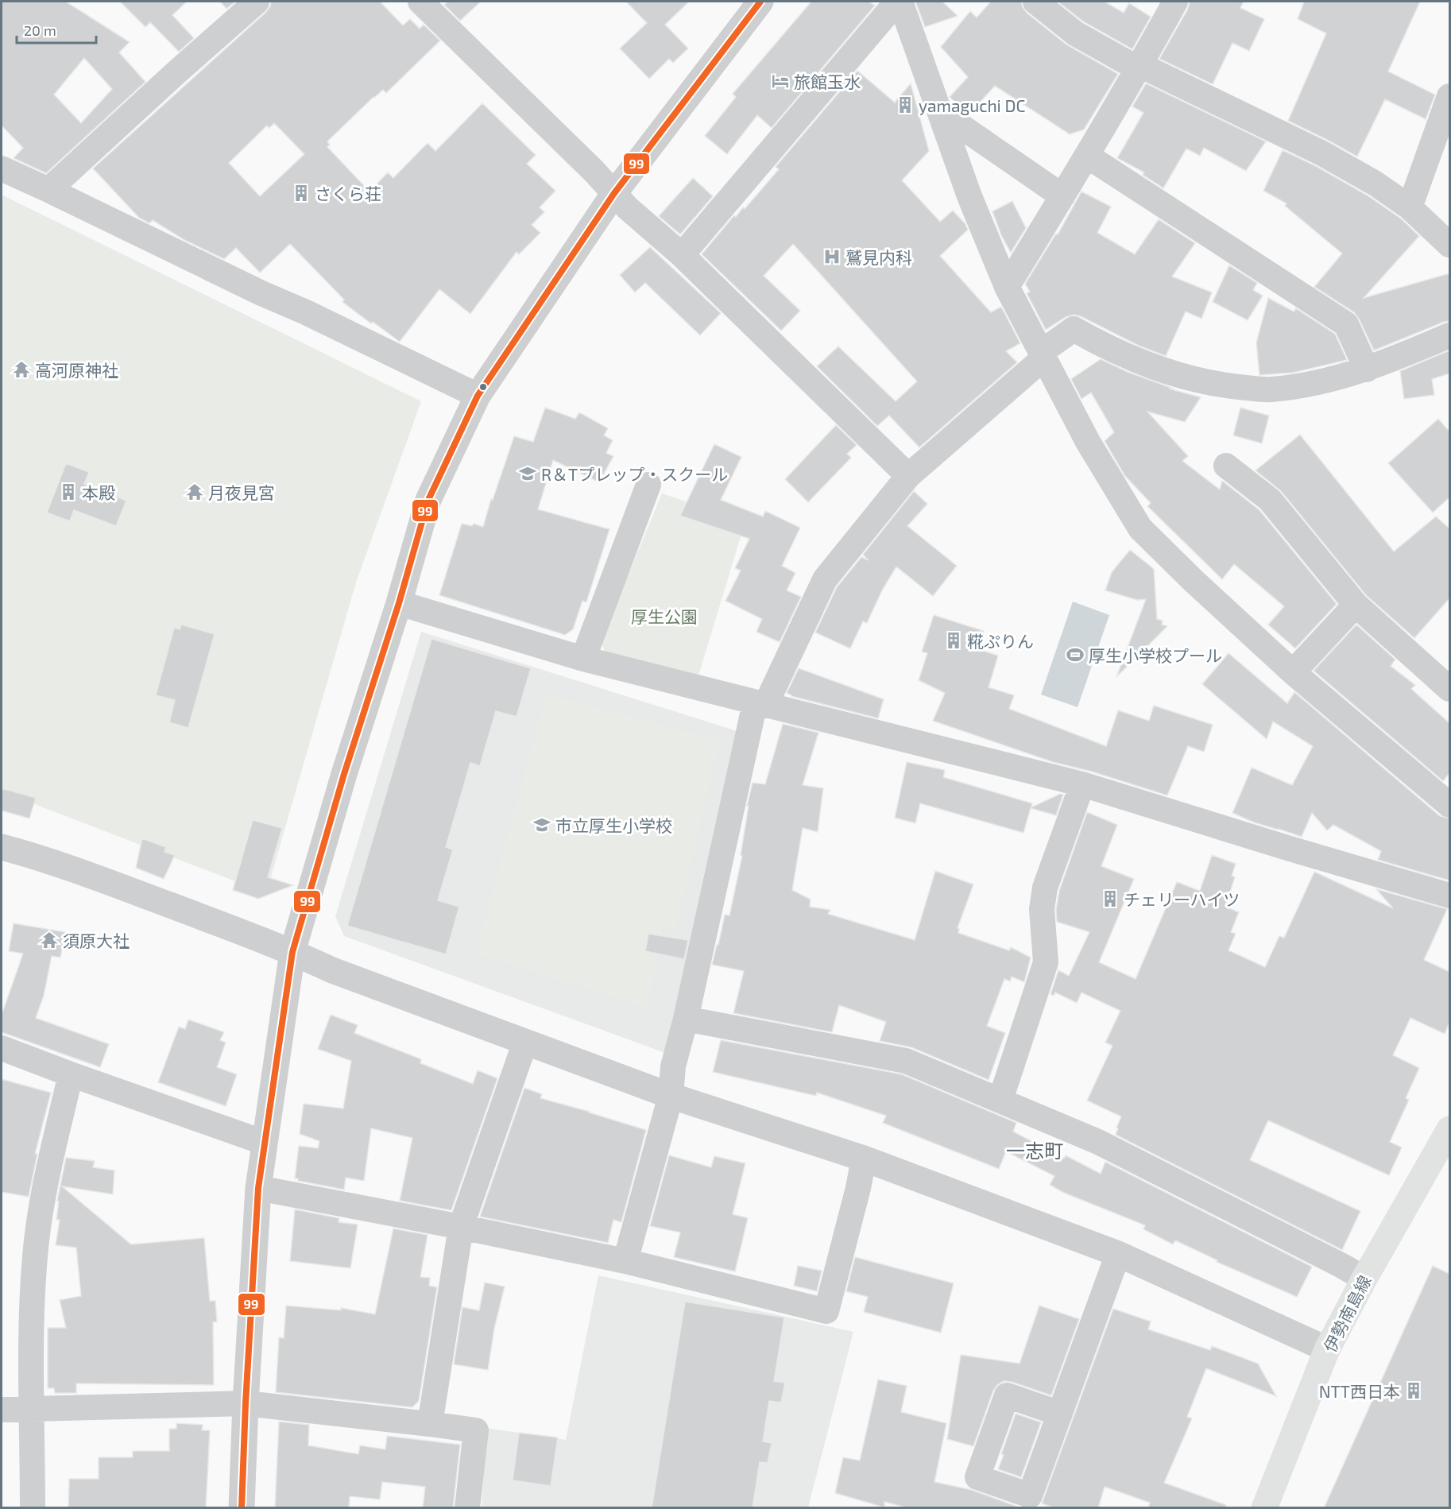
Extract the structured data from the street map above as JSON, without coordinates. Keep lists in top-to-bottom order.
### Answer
{
  "streets": {
    "main road": ["伊勢南島線"]
  },
  "districts": ["一志町"],
  "parks": ["厚生公園"],
  "places": {
    "hotel": ["旅館玉水"],
    "building": [
      "yamaguchi DC",
      "さくら荘",
      "本殿",
      "糀ぷりん",
      "チェリーハイツ",
      "NTT西日本"
    ],
    "hospital": ["鷲見内科"],
    "temple": ["高河原神社", "月夜見宮", "須原大社"],
    "school or university": ["R＆Tプレップ・スクール", "市立厚生小学校"],
    "sports": ["厚生小学校プール"]
  },
  "lines": ["transit line 99"],
  "scale_bar": "20 m"
}
